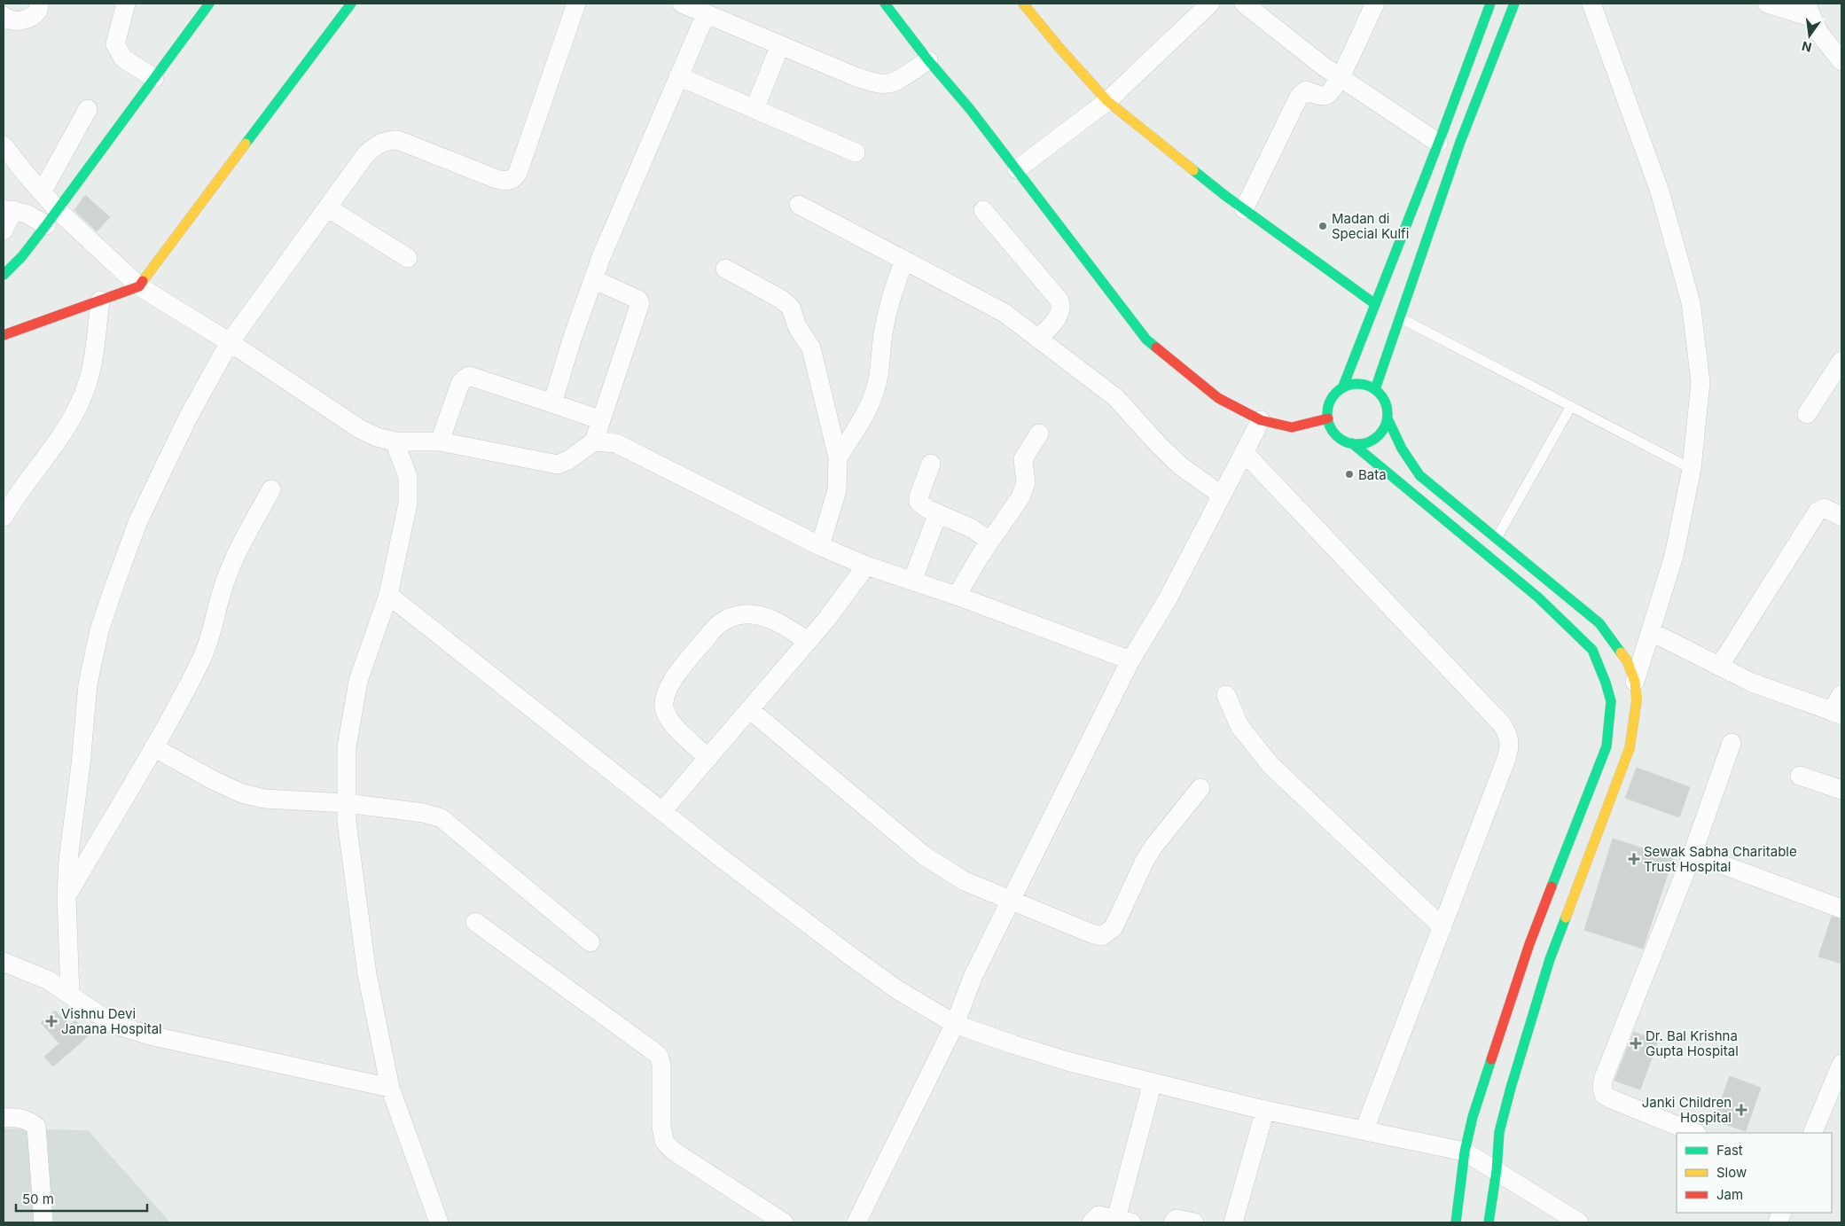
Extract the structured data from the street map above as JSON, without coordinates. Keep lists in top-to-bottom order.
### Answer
{
  "places": {
    "other": ["Madan di Special Kulfi", "Bata"],
    "health": [
      "Sewak Sabha Charitable Trust Hospital",
      "Vishnu Devi Janana Hospital",
      "Dr. Bal Krishna Gupta Hospital",
      "Janki Children Hospital"
    ]
  },
  "legend": ["Fast", "Slow", "Jam"],
  "scale_bar": "50 m",
  "north": "bottom"
}
